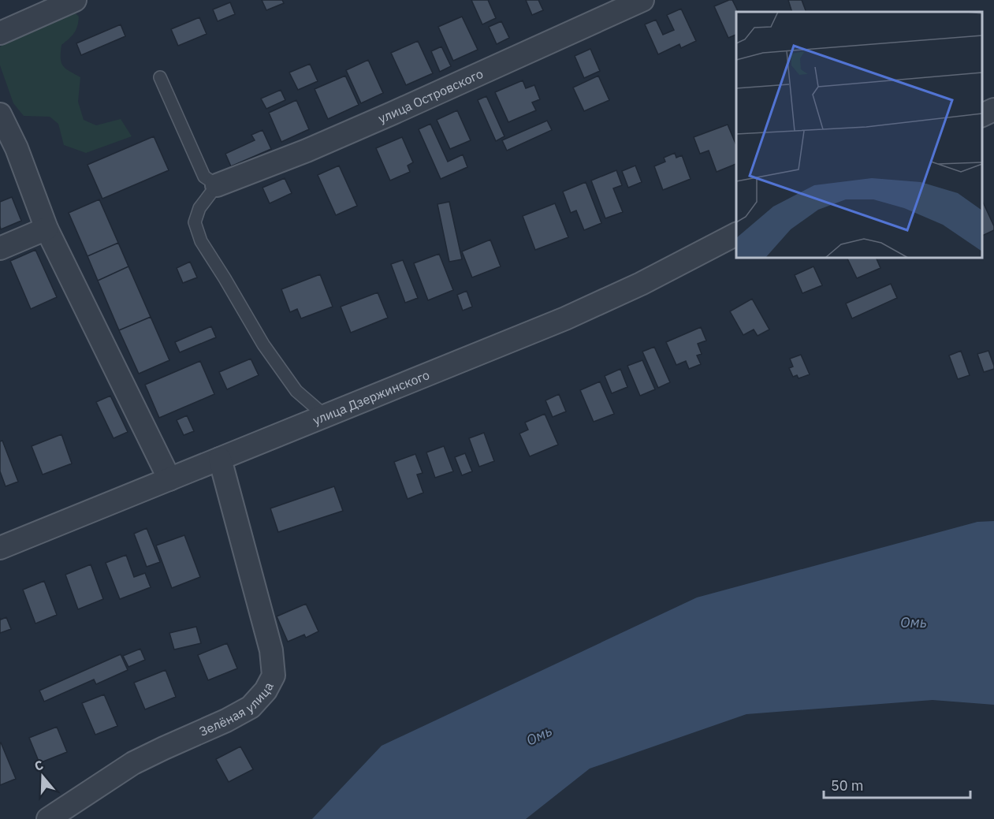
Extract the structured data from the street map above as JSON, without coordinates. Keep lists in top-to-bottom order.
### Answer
{
  "streets": {
    "street": ["улица Островского", "улица Дзержинского", "Зелёная улица"]
  },
  "crossings": [
    ["улица Дзержинского", "Зелёная улица"]
  ],
  "water": ["Омь"],
  "scale_bar": "50 m",
  "north": "top"
}
